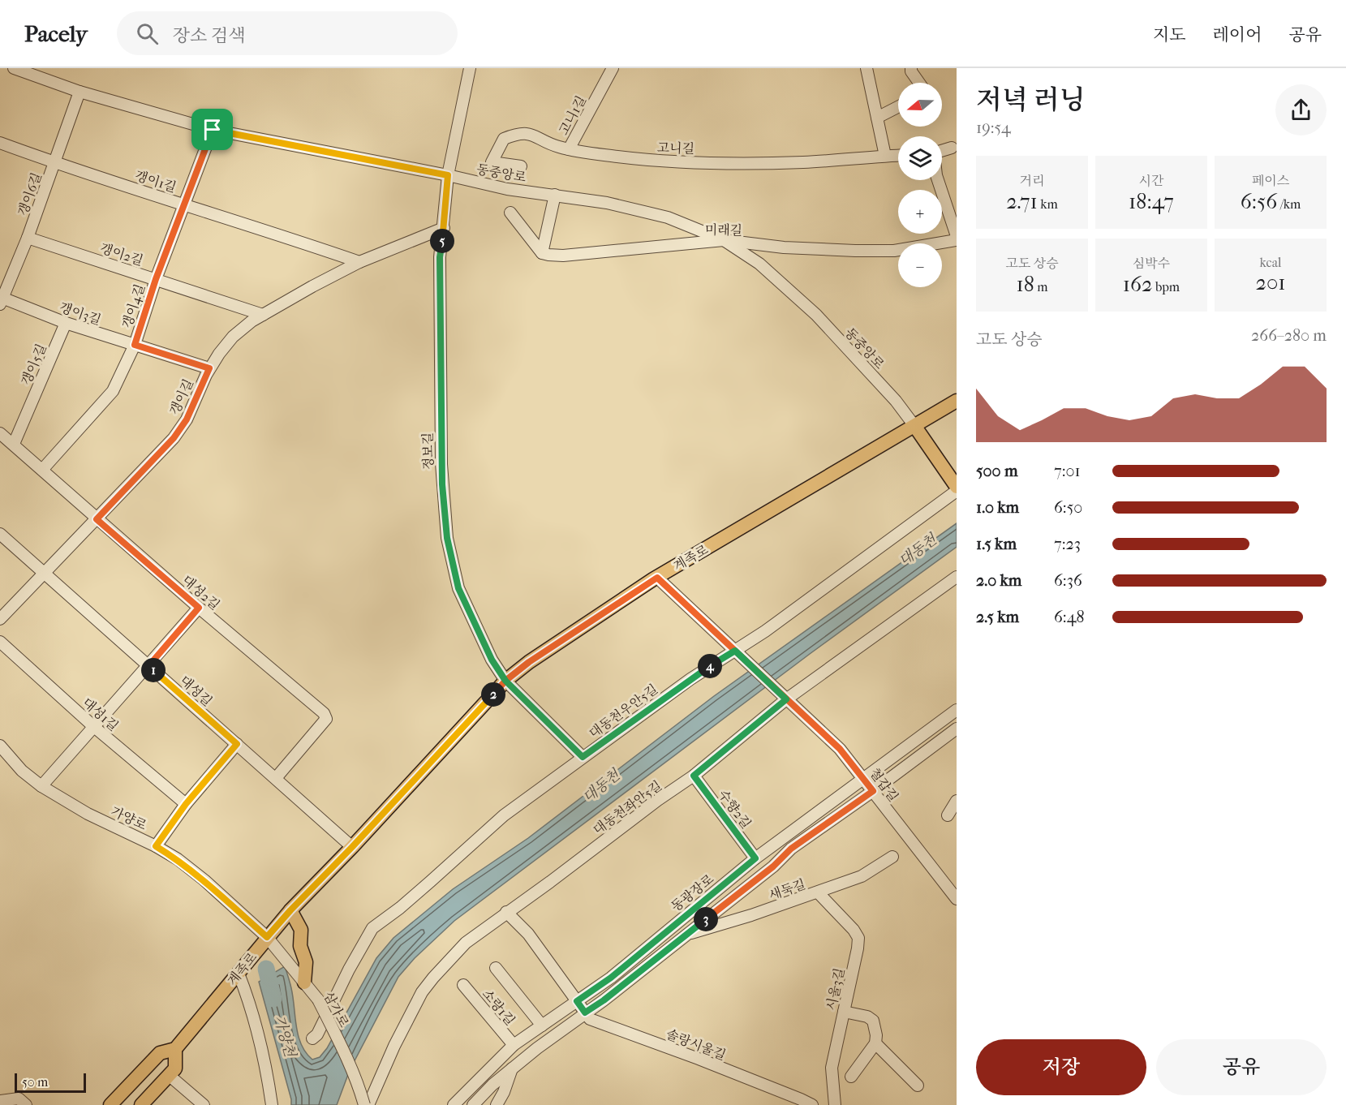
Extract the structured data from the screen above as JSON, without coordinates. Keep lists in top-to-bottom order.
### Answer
{
  "streets": {
    "main road": ["계족로"],
    "street": [
      "고니1길",
      "고니길",
      "동중앙로",
      "갱이1길",
      "갱이6길",
      "미래길",
      "갱이2길",
      "갱이4길",
      "갱이3길",
      "갱이5길",
      "갱이길",
      "정보길",
      "대성2길",
      "대성길",
      "대동천우안5길",
      "대성1길",
      "철갑길",
      "대동천좌안5길",
      "수향2길",
      "가양로",
      "새둑길",
      "동광장로",
      "시울3길",
      "소랑1길",
      "삼가로",
      "솔랑시울길"
    ]
  },
  "crossings": [
    ["고니1길", "고니길"],
    ["동중앙로", "갱이6길"],
    ["동중앙로", "미래길"],
    ["동중앙로", "갱이4길"],
    ["동중앙로", "정보길"],
    ["동중앙로", "계족로"],
    ["갱이1길", "갱이6길"],
    ["갱이1길", "갱이4길"],
    ["갱이1길", "갱이길"],
    ["갱이6길", "갱이2길"],
    ["갱이6길", "갱이3길"],
    ["갱이2길", "갱이4길"],
    ["갱이2길", "갱이길"],
    ["갱이4길", "갱이3길"],
    ["갱이4길", "대성2길"],
    ["갱이3길", "갱이5길"],
    ["갱이3길", "갱이길"],
    ["갱이5길", "대성2길"],
    ["갱이길", "정보길"],
    ["갱이길", "대성2길"],
    ["갱이길", "대성길"],
    ["정보길", "계족로"],
    ["정보길", "대동천우안5길"],
    ["계족로", "대성길"],
    ["계족로", "가양로"],
    ["계족로", "삼가로"],
    ["대성2길", "대성길"],
    ["대동천우안5길", "철갑길"],
    ["철갑길", "대동천좌안5길"],
    ["철갑길", "동광장로"],
    ["대동천좌안5길", "수향2길"],
    ["대동천좌안5길", "솔랑시울길"],
    ["수향2길", "동광장로"],
    ["가양로", "삼가로"],
    ["새둑길", "시울3길"],
    ["동광장로", "소랑1길"],
    ["동광장로", "솔랑시울길"]
  ],
  "water": ["대동천", "가양천"],
  "scale_bar": "50 m",
  "north": "left",
  "page": {
    "header": "Pacely",
    "search": "장소 검색",
    "nav": ["지도", "레이어", "공유"],
    "heading": ["저녁 러닝", "19:54"],
    "map_buttons": ["+", "−"],
    "stats": [
      ["거리", "2.71 km"],
      ["시간", "18:47"],
      ["페이스", "6:56 /km"],
      ["고도 상승", "18 m"],
      ["심박수", "162 bpm"],
      ["kcal", "201"]
    ],
    "pins": [
      "5",
      "4",
      "1",
      "2",
      "3"
    ],
    "chart": ["고도 상승", "266–280 m"],
    "list": [
      {
        "name": "500 m",
        "note": "7:01"
      },
      {
        "name": "1.0 km",
        "note": "6:50"
      },
      {
        "name": "1.5 km",
        "note": "7:23"
      },
      {
        "name": "2.0 km",
        "note": "6:36"
      },
      {
        "name": "2.5 km",
        "note": "6:48"
      }
    ],
    "buttons": ["저장", "공유"],
    "scale": "50 m"
  }
}
